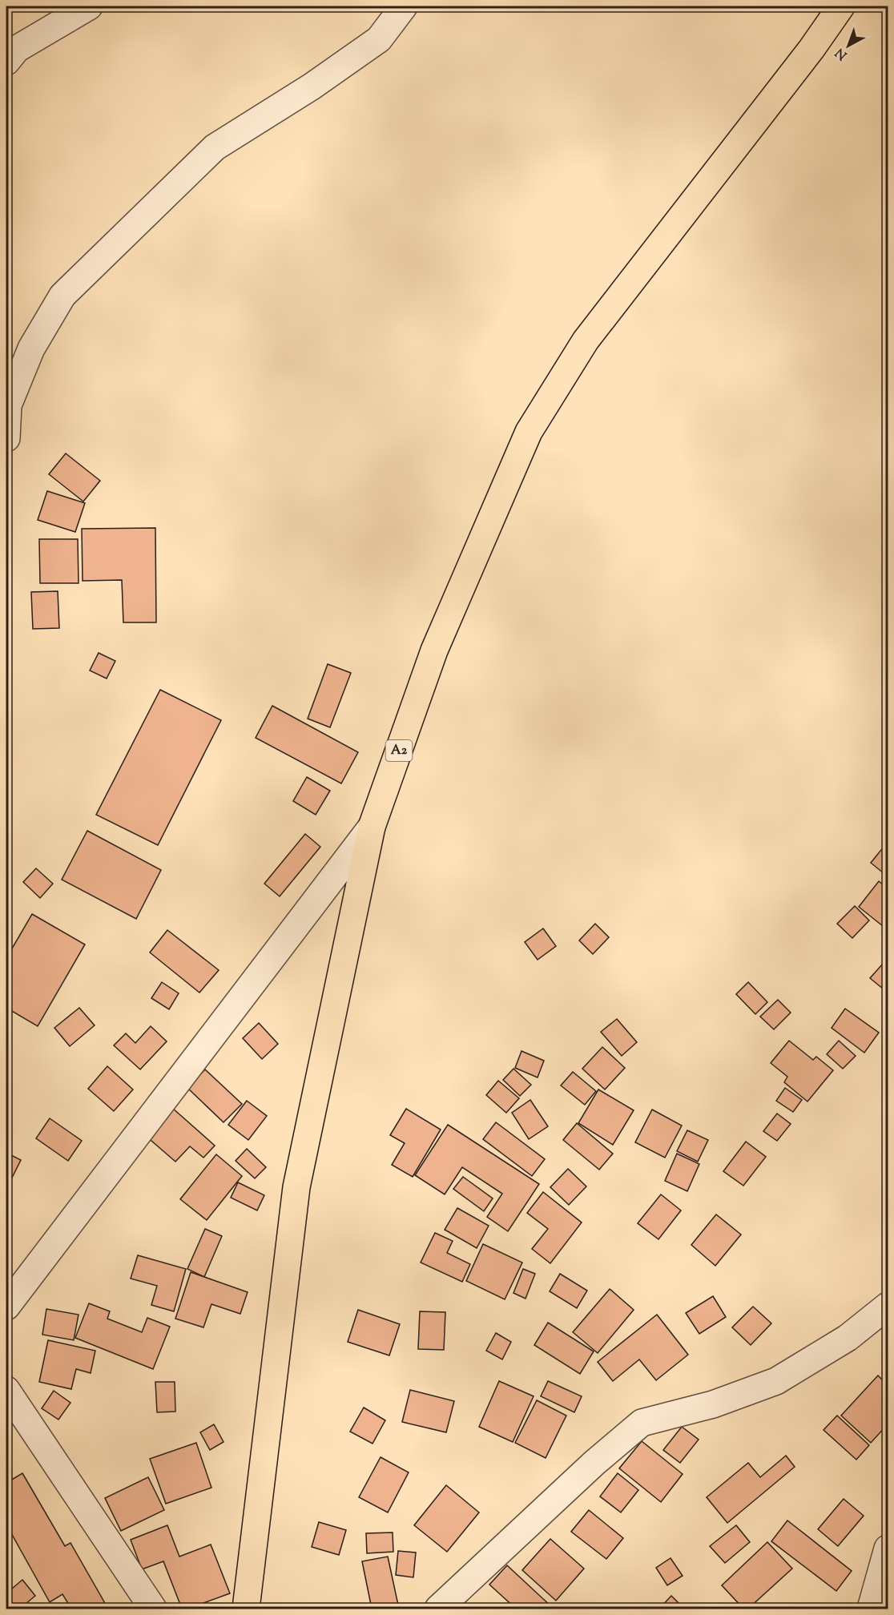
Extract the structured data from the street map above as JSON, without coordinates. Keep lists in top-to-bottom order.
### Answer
{
  "streets": {
    "highway": ["A2"]
  },
  "north": "bottom left"
}
